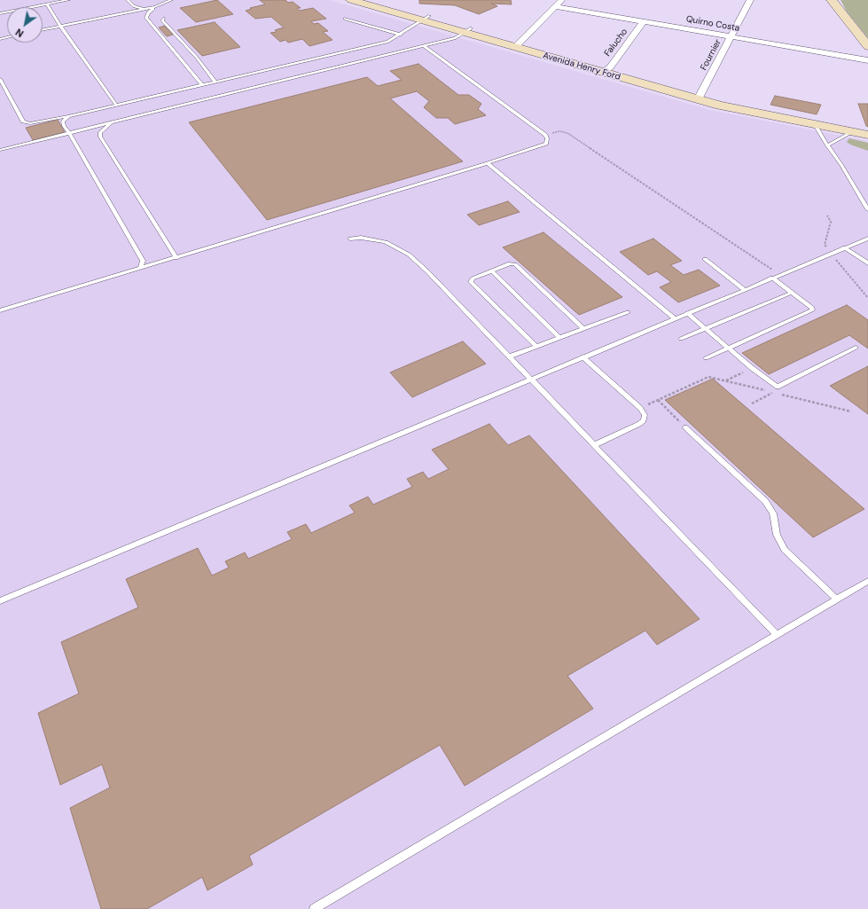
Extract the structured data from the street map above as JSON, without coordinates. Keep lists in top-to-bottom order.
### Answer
{
  "streets": {
    "main road": ["Avenida Henry Ford"],
    "street": ["Quirno Costa", "Falucho", "Fournier"]
  },
  "crossings": [
    ["Quirno Costa", "Falucho"],
    ["Quirno Costa", "Fournier"],
    ["Falucho", "Avenida Henry Ford"],
    ["Fournier", "Avenida Henry Ford"]
  ],
  "north": "bottom left"
}
